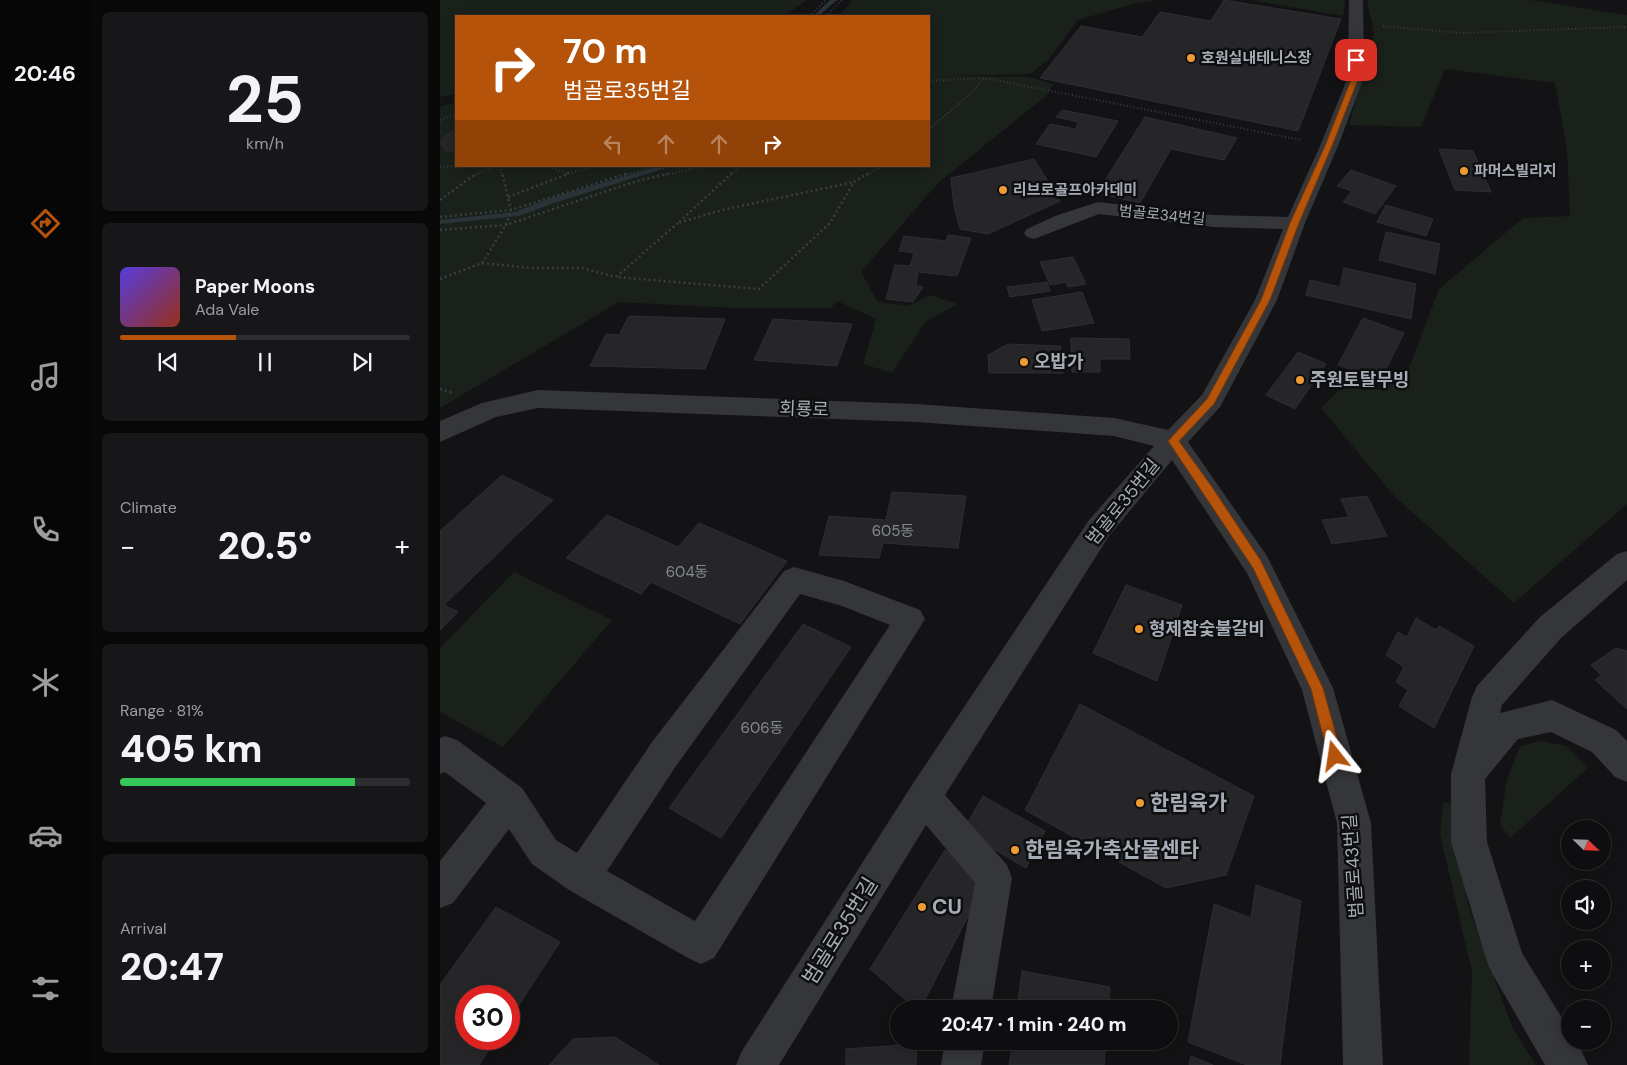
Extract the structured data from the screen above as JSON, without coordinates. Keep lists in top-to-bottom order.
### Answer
{
  "streets": {
    "street": [
      "범골로34번길",
      "회룡로",
      "범골로35번길",
      "범골로43번길"
    ]
  },
  "crossings": [
    ["범골로34번길", "범골로35번길"],
    ["회룡로", "범골로35번길"],
    ["회룡로", "범골로43번길"],
    ["범골로35번길", "범골로43번길"]
  ],
  "places": [
    "호원실내테니스장",
    "파머스빌리지",
    "리브로골프아카데미",
    "오밥가",
    "주원토탈무빙",
    "형제참숯불갈비",
    "한림육가",
    "한림육가축산물센타",
    "CU"
  ],
  "house_numbers": ["605동", "604동", "606동"],
  "north": "bottom right",
  "page": {
    "tabs": "20:46",
    "tile": [
      ["25", "km/h"],
      "Climate",
      ["Range · 81%", "405 km"],
      ["Arrival", "20:47"]
    ],
    "turn": ["70 m", "범골로35번길"],
    "song": ["Paper Moons", "Ada Vale"],
    "heat": ["−", "20.5°", "+"],
    "map_buttons": ["+", "−"],
    "limit": "30",
    "trip": "20:47 · 1 min · 240 m"
  }
}
